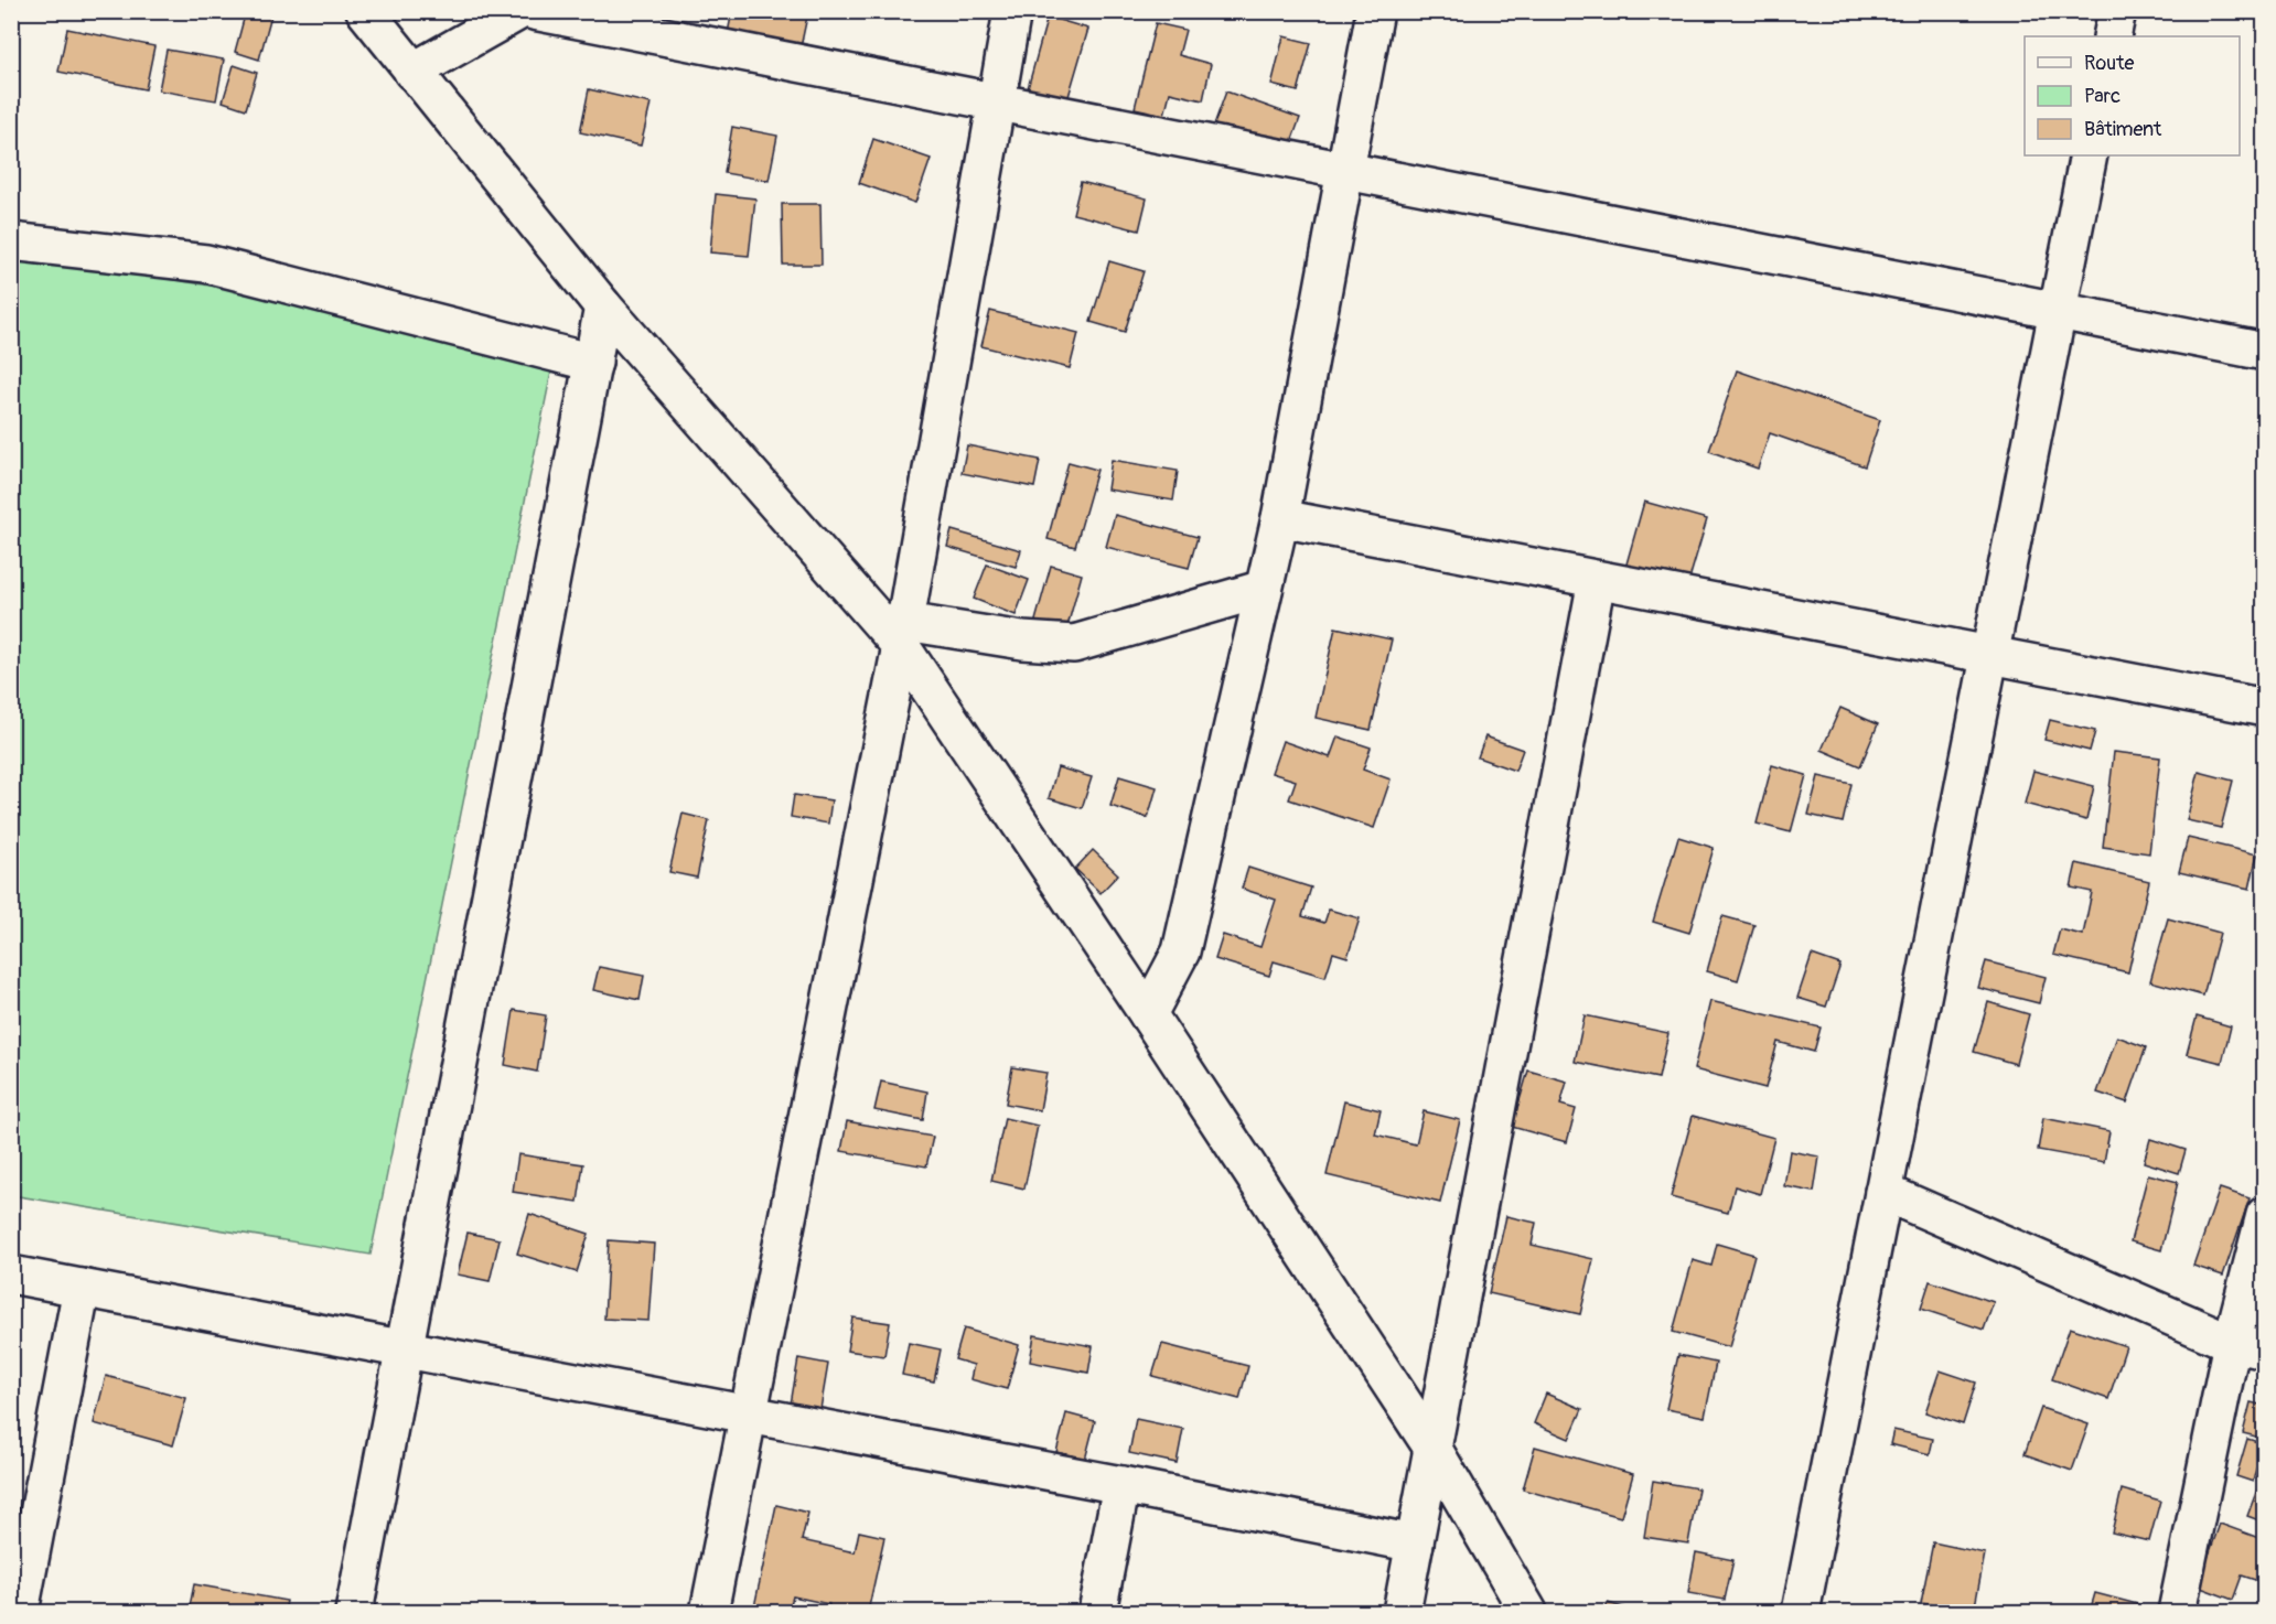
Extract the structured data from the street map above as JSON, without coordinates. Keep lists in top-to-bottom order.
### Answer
{
  "legend": ["Route", "Parc", "Bâtiment"]
}
